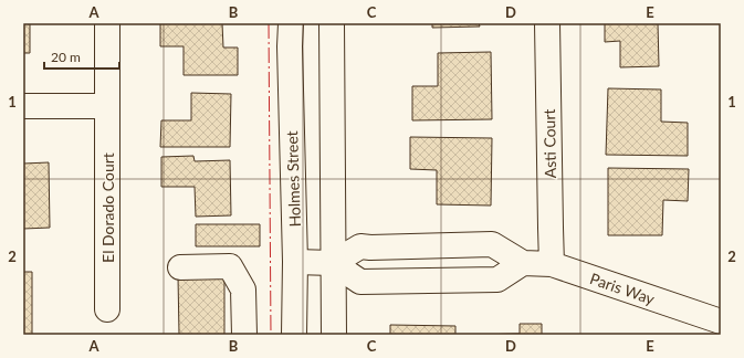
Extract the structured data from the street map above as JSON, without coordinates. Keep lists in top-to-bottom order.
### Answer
{
  "streets": {
    "street": [
      "Asti Court",
      "Holmes Street",
      "El Dorado Court",
      "Paris Way"
    ]
  },
  "crossings": [
    ["Asti Court", "Paris Way"]
  ],
  "scale_bar": "20 m",
  "grid": {
    "columns": [
      "A",
      "B",
      "C",
      "D",
      "E"
    ],
    "rows": ["1", "2"]
  }
}
